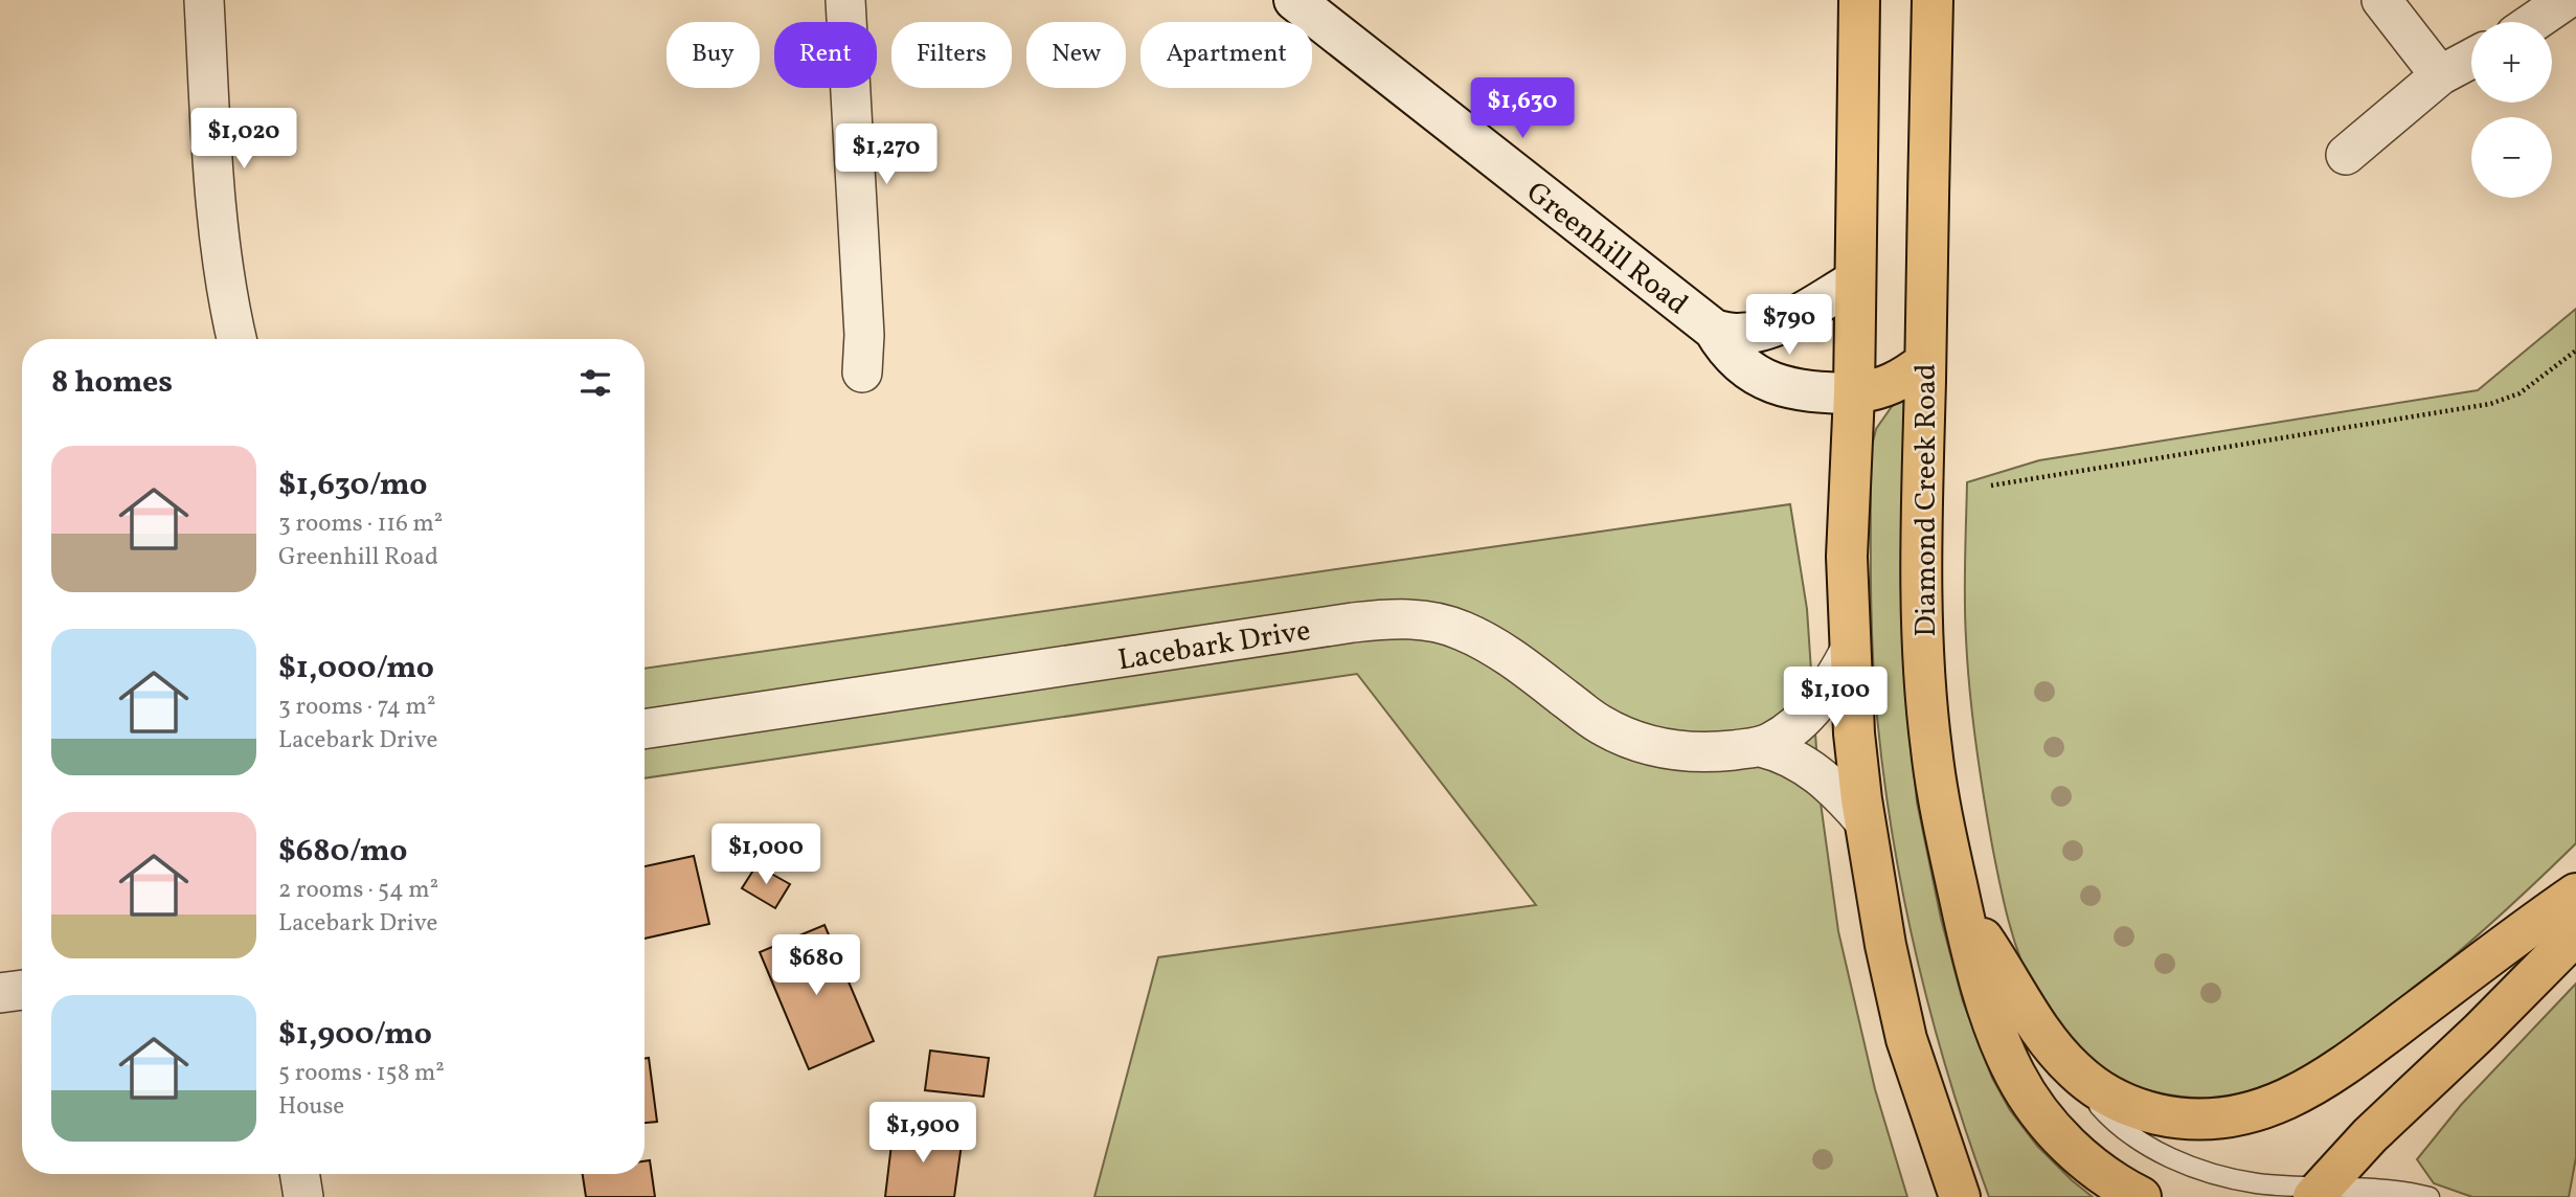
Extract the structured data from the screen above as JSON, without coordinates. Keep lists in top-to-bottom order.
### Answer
{
  "streets": {
    "main road": ["Greenhill Road", "Diamond Creek Road"],
    "street": ["Lacebark Drive"]
  },
  "crossings": [
    ["Greenhill Road", "Diamond Creek Road"]
  ],
  "page": {
    "map_buttons": ["+", "−"],
    "chip": [
      "Buy",
      "Rent",
      "Filters",
      "New",
      "Apartment"
    ],
    "price": [
      "$1,630",
      "$1,020",
      "$1,270",
      "$790",
      "$1,100",
      "$1,000",
      "$680",
      "$1,900"
    ],
    "heading": "8 homes",
    "list": [
      {
        "name": "$1,630/mo",
        "note": "3 rooms · 116 m² · Greenhill Road"
      },
      {
        "name": "$1,000/mo",
        "note": "3 rooms · 74 m² · Lacebark Drive"
      },
      {
        "name": "$680/mo",
        "note": "2 rooms · 54 m² · Lacebark Drive"
      },
      {
        "name": "$1,900/mo",
        "note": "5 rooms · 158 m² · House"
      }
    ]
  }
}
